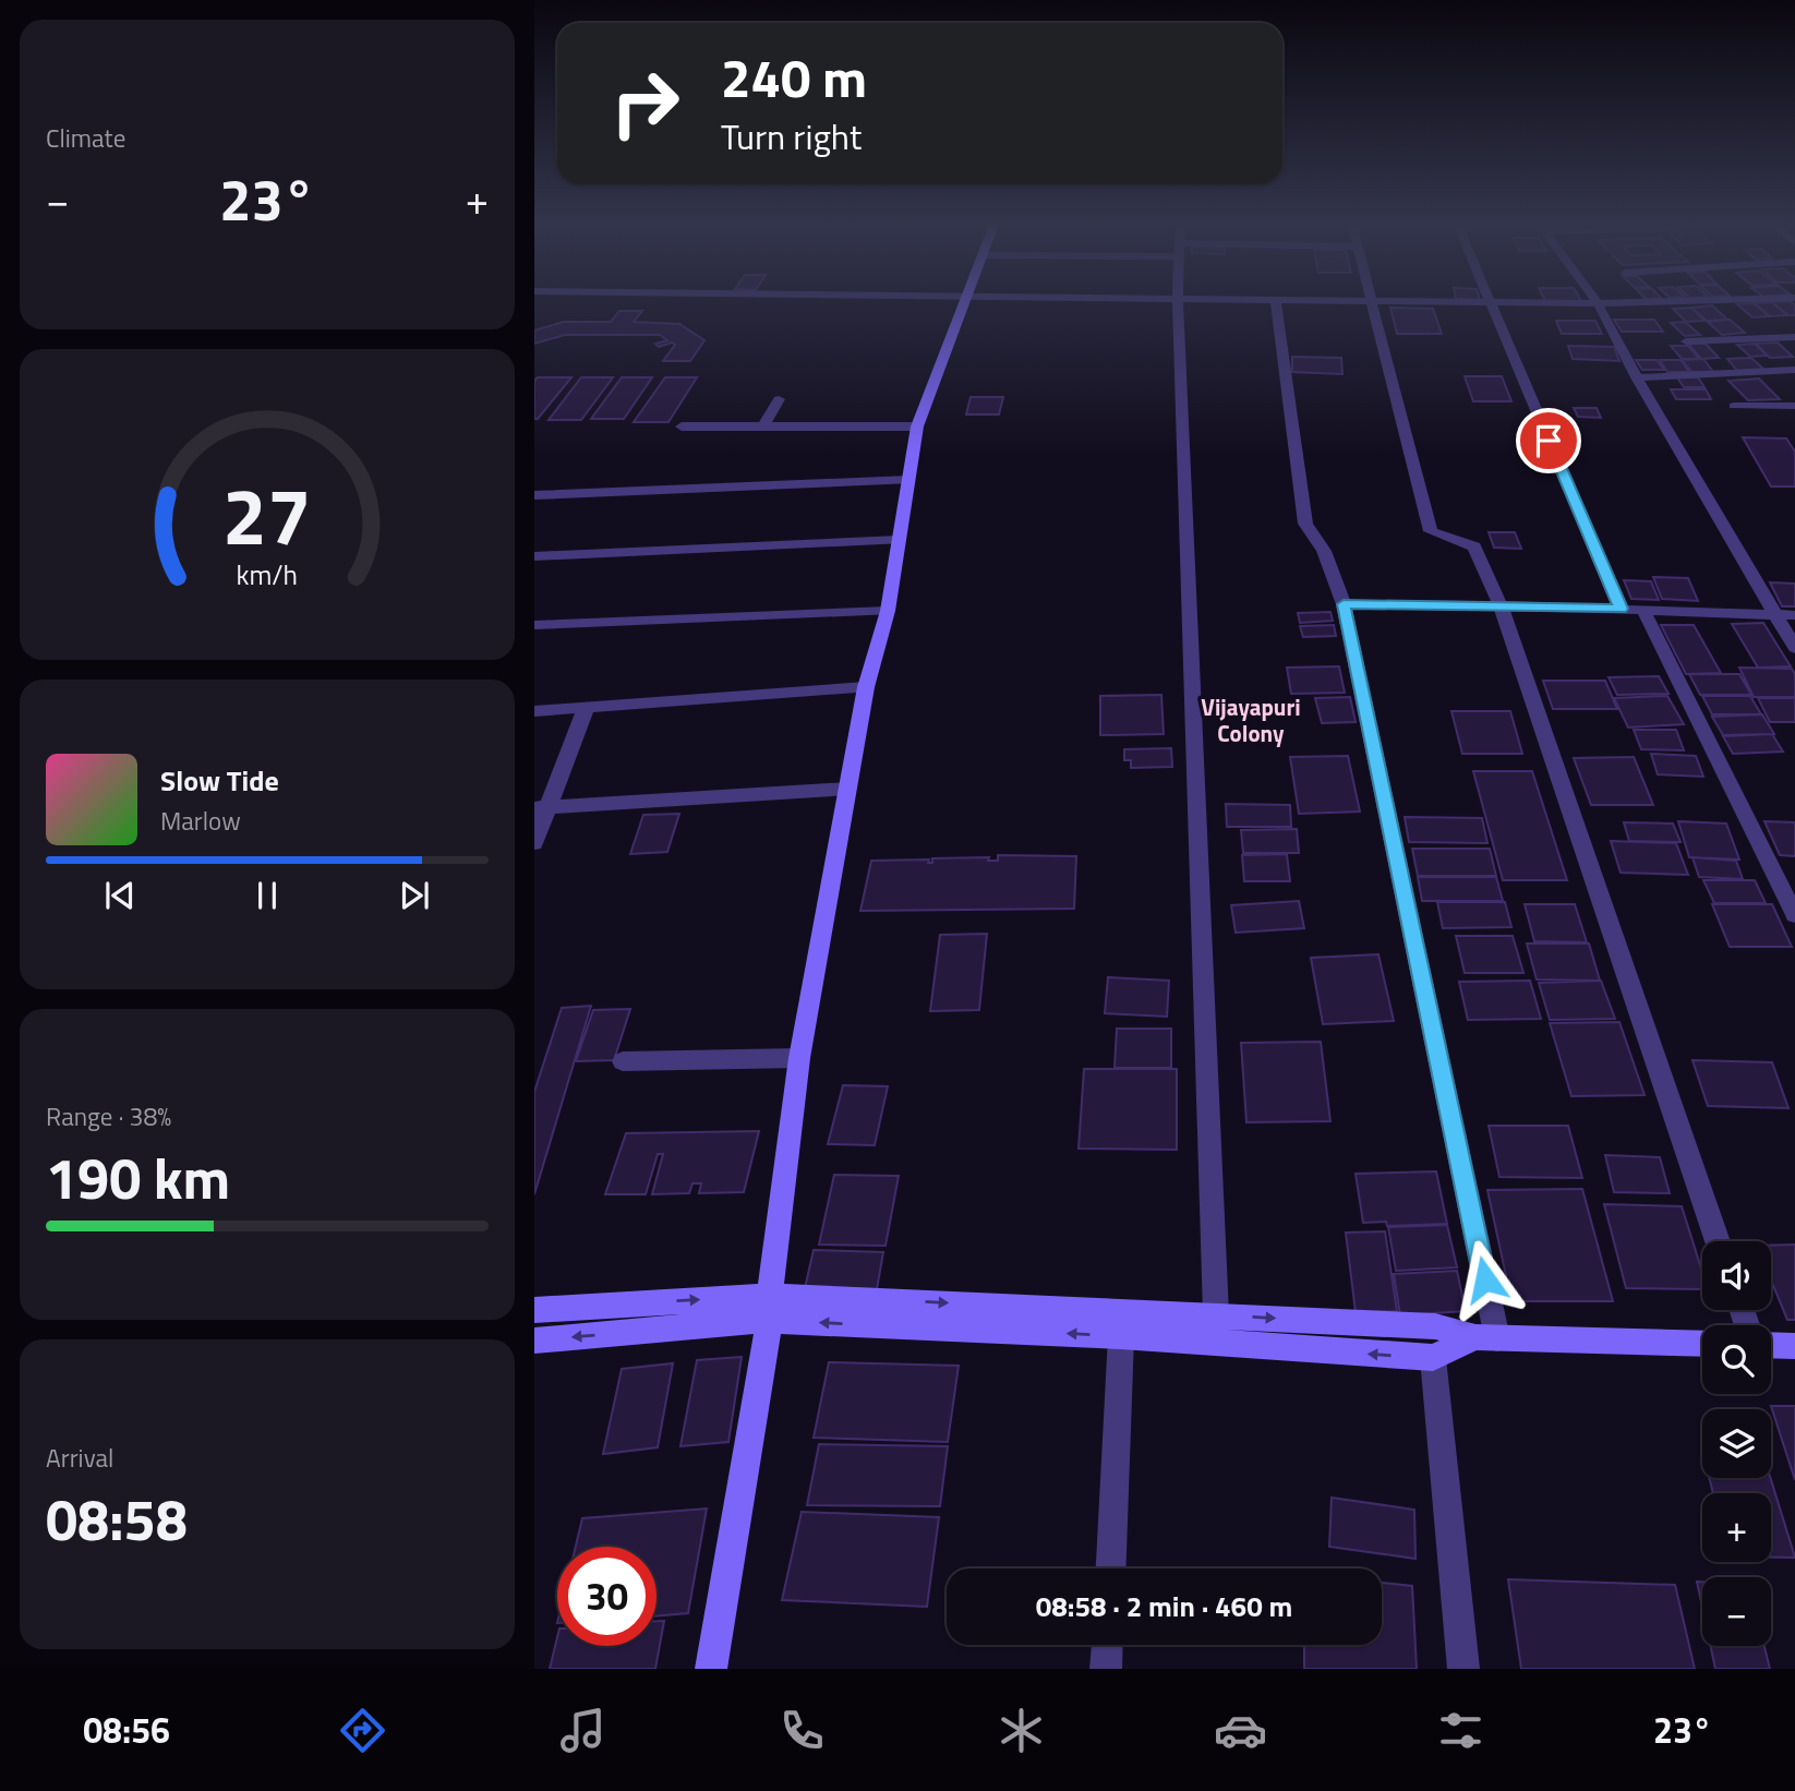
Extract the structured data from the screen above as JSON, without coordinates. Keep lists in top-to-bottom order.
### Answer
{
  "districts": ["Vijayapuri Colony"],
  "page": {
    "tile": [
      "Climate",
      ["Range · 38%", "190 km"],
      ["Arrival", "08:58"]
    ],
    "turn": ["240 m", "Turn right"],
    "heat": ["−", "23°", "+"],
    "song": ["Slow Tide", "Marlow"],
    "map_buttons": ["+", "−"],
    "limit": "30",
    "trip": "08:58 · 2 min · 460 m",
    "tabs": ["08:56", "23°"],
    "gauge": ["27", "km/h"]
  }
}
